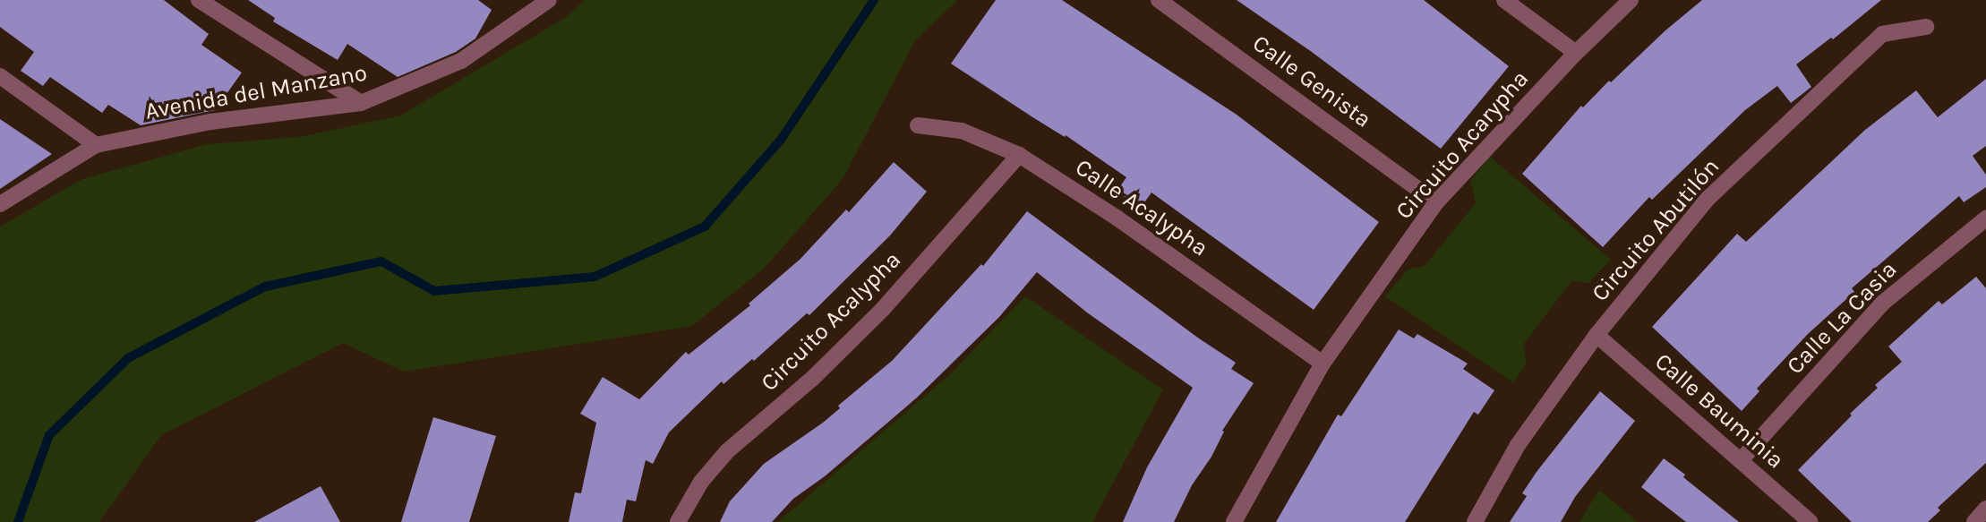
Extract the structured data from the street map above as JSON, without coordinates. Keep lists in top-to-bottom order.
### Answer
{
  "streets": {
    "street": [
      "Calle Genista",
      "Avenida del Manzano",
      "Circuito Acarypha",
      "Calle Acalypha",
      "Circuito Abutilón",
      "Calle La Casia",
      "Circuito Acalypha",
      "Calle Bauminia"
    ]
  },
  "crossings": [
    ["Calle Genista", "Circuito Acarypha"],
    ["Circuito Acarypha", "Calle Acalypha"],
    ["Calle Acalypha", "Circuito Acalypha"],
    ["Circuito Abutilón", "Calle Bauminia"],
    ["Calle La Casia", "Calle Bauminia"]
  ]
}
